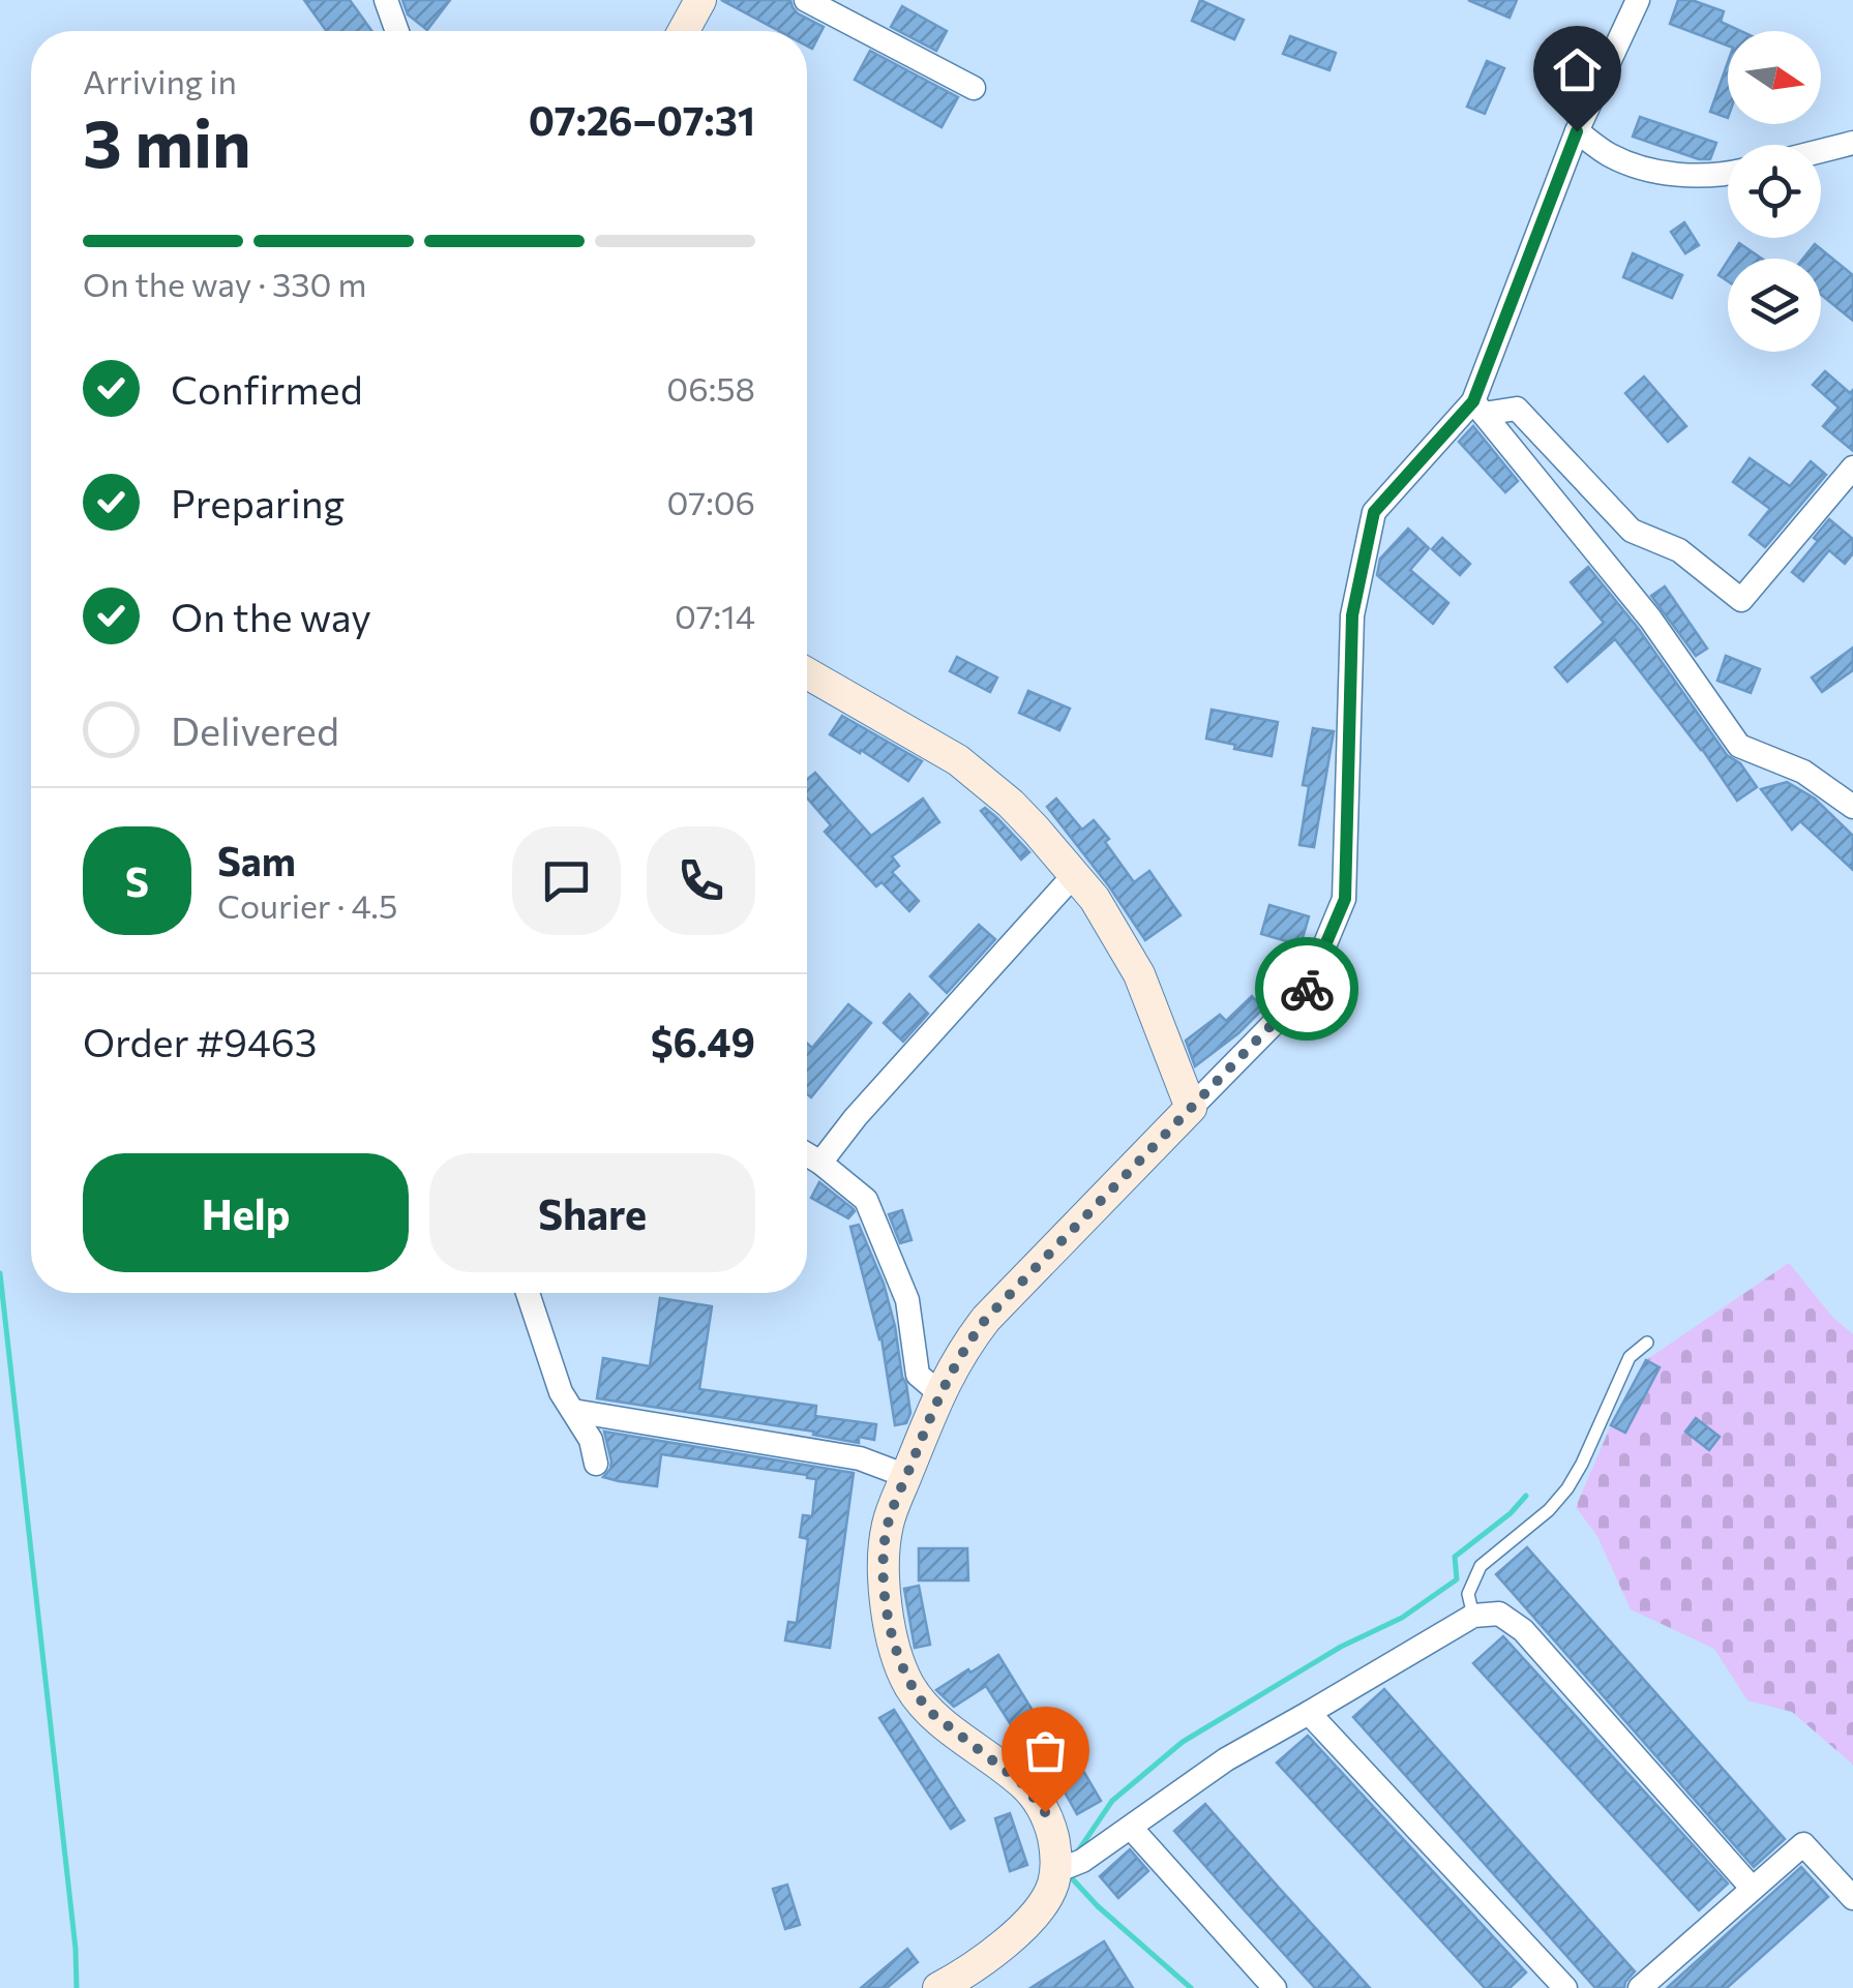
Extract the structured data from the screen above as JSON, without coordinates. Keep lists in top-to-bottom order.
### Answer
{
  "north": "right",
  "page": {
    "heading": ["3 min", "Arriving in", "07:26–07:31"],
    "panel": [
      "Sam",
      "Courier · 4.5",
      "Order #9463",
      "$6.49"
    ],
    "bar": "On the way · 330 m",
    "list": [
      ["Confirmed", "06:58"],
      ["Preparing", "07:06"],
      ["On the way", "07:14"],
      "Delivered"
    ],
    "round": "S",
    "buttons": ["Help", "Share"]
  }
}
